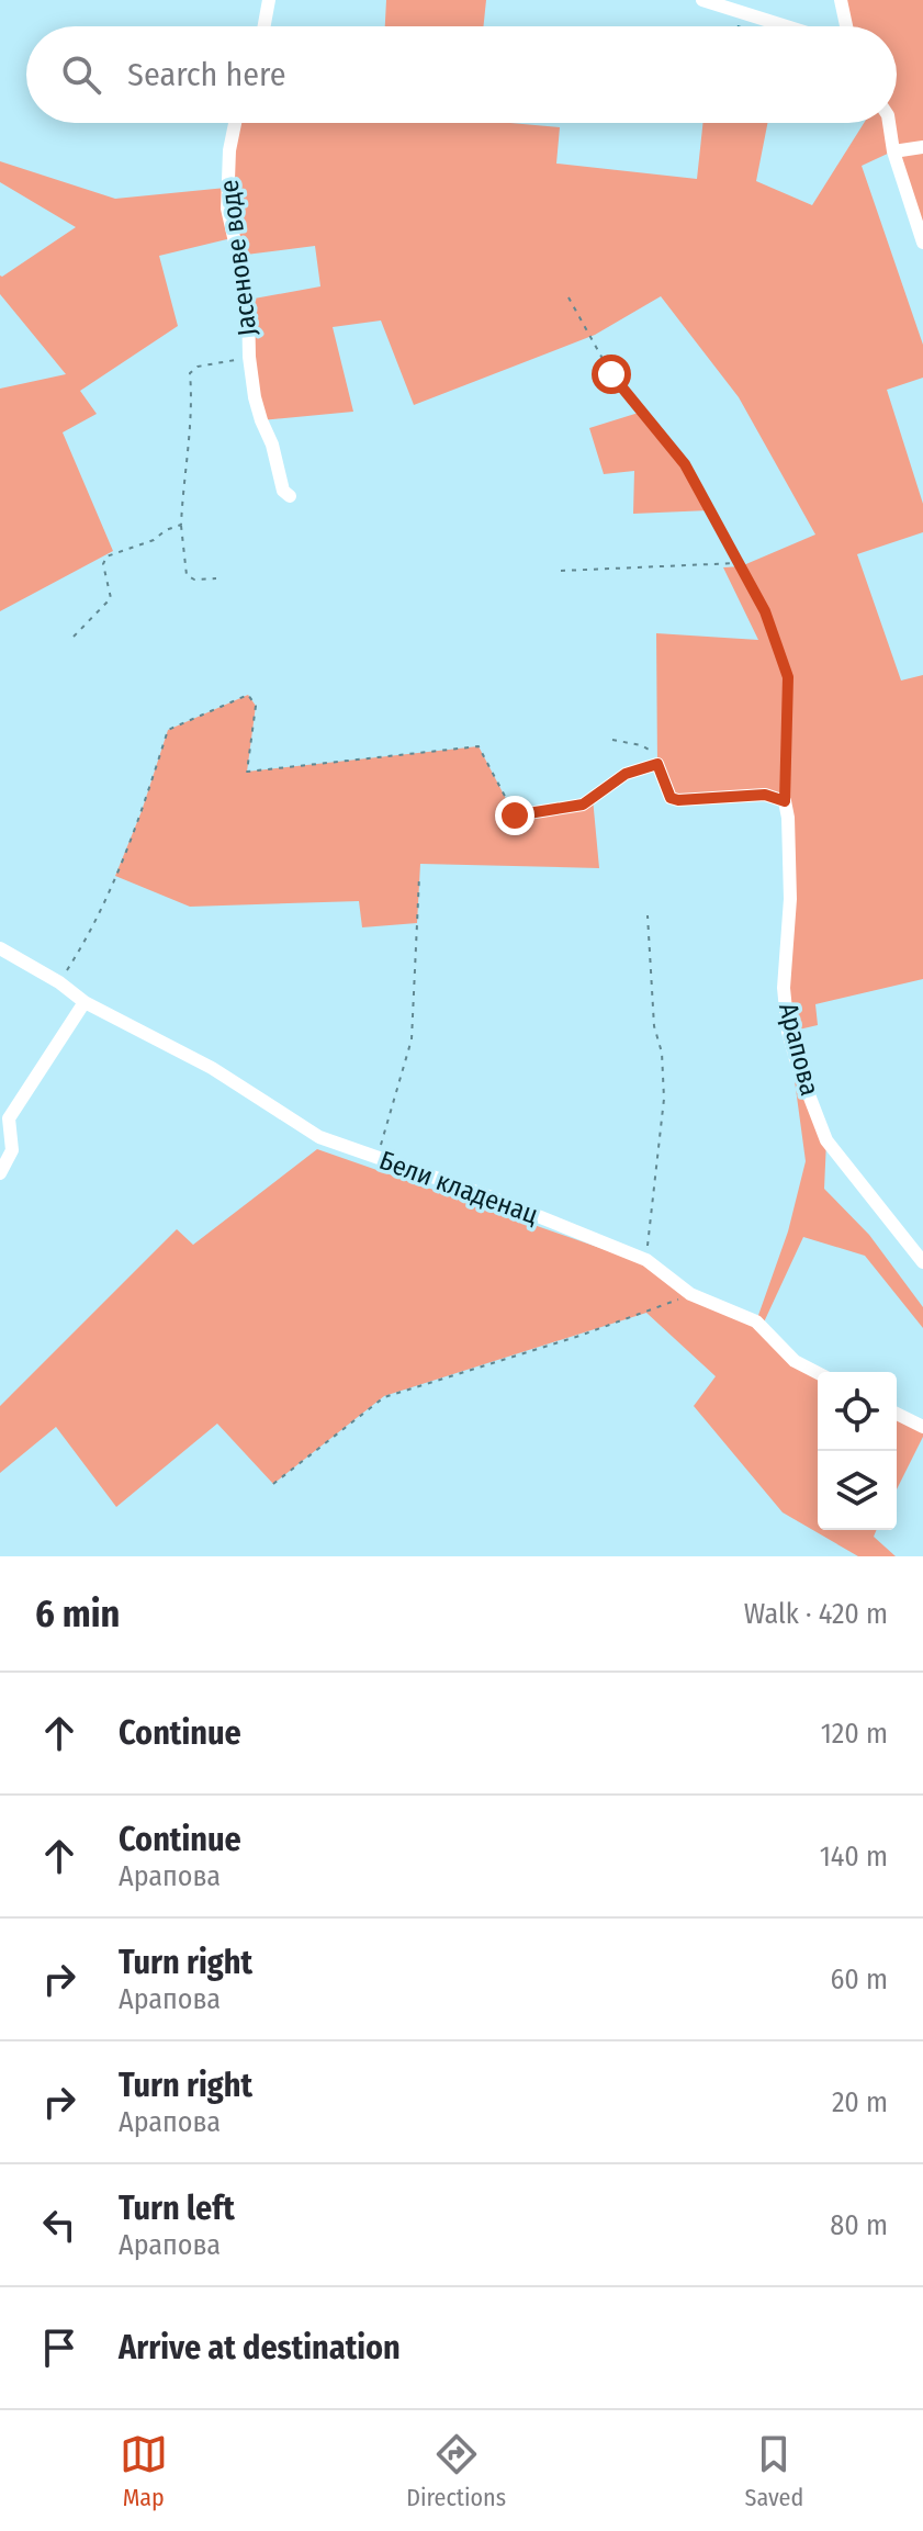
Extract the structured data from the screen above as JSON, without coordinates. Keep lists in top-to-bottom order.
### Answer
{
  "streets": {
    "street": ["Јасенове воде", "Арапова", "Бели кладенац"]
  },
  "page": {
    "search": "Search here",
    "heading": ["6 min", "Walk · 420 m"],
    "list": [
      ["Continue", "120 m"],
      ["Continue", "Арапова", "140 m"],
      ["Turn right", "Арапова", "60 m"],
      ["Turn right", "Арапова", "20 m"],
      ["Turn left", "Арапова", "80 m"],
      "Arrive at destination"
    ],
    "nav": ["Map", "Directions", "Saved"]
  }
}
